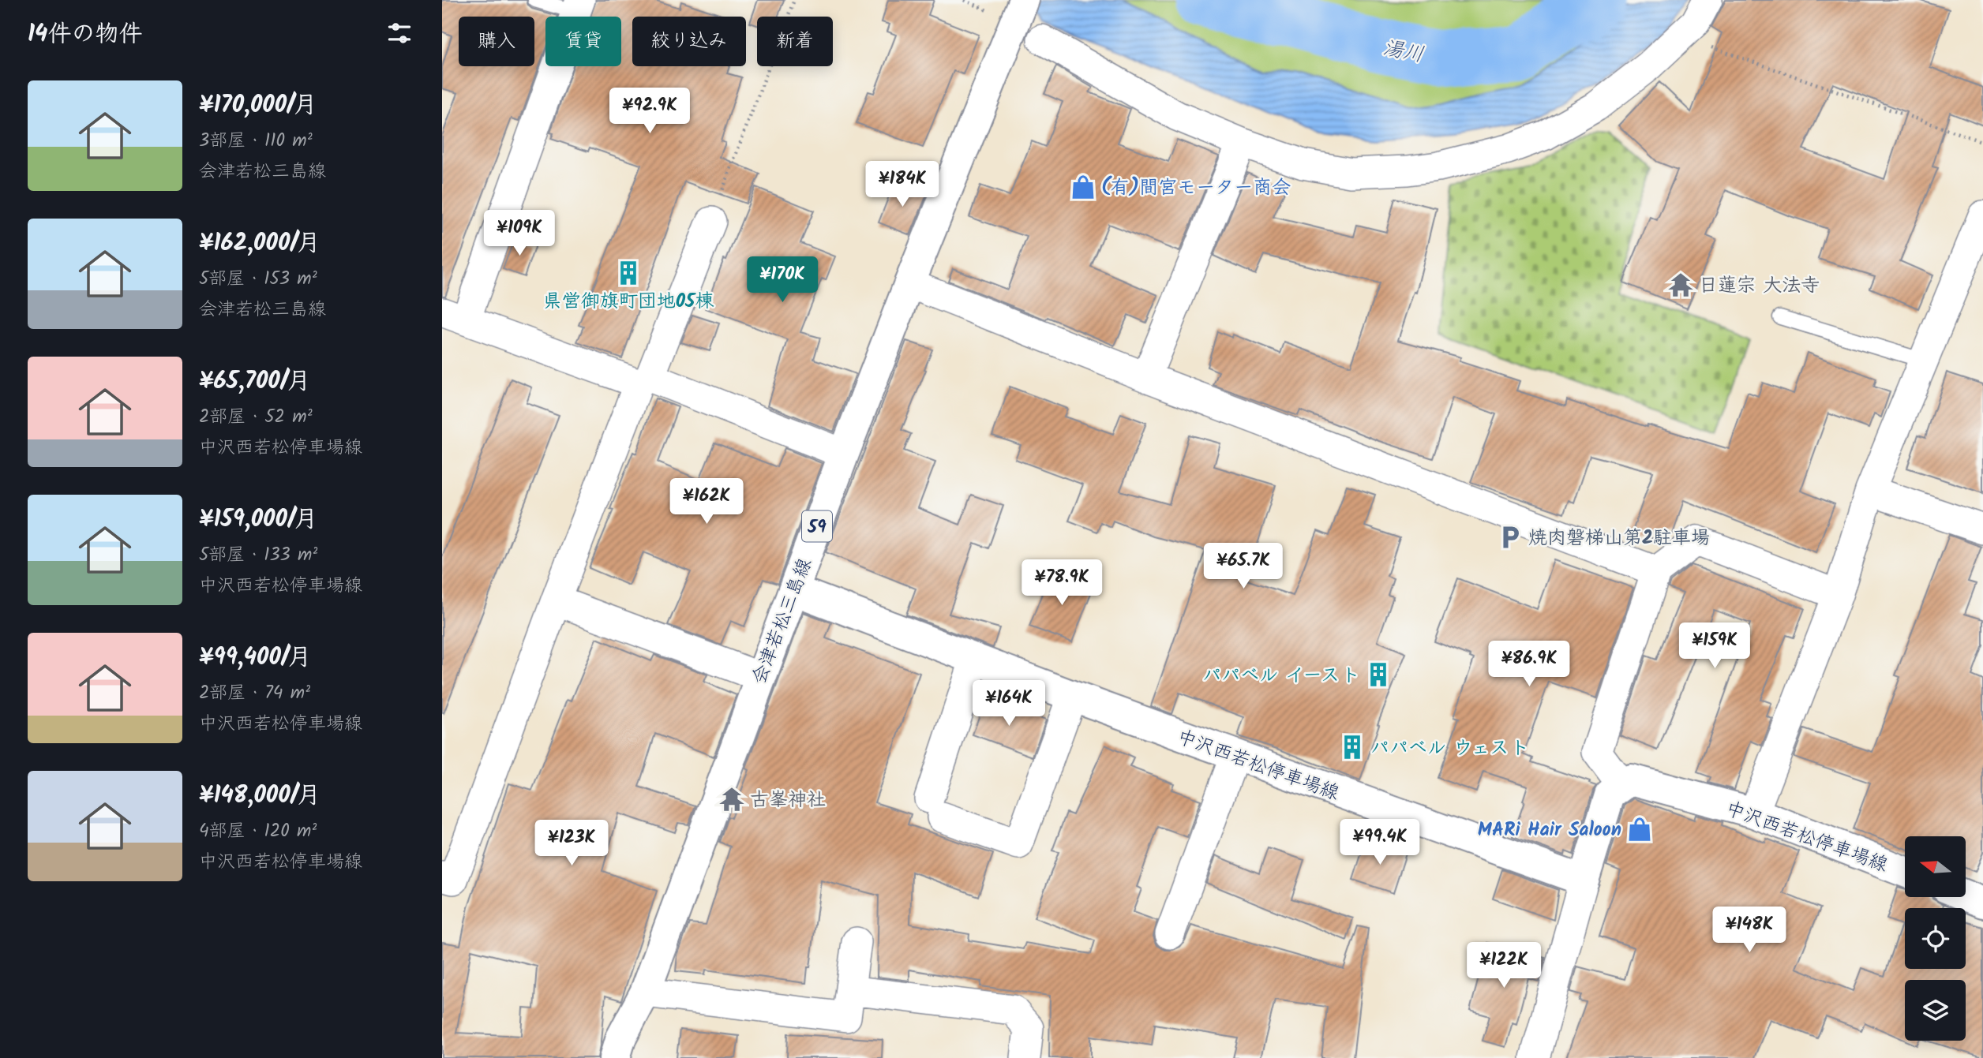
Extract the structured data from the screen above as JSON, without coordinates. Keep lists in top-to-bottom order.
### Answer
{
  "streets": {
    "main road": ["59", "会津若松三島線", "中沢西若松停車場線"]
  },
  "crossings": [
    ["会津若松三島線", "中沢西若松停車場線"]
  ],
  "water": ["湯川"],
  "places": {
    "shop": ["(有)間宮モーター商会", "MARi Hair Saloon"],
    "building": ["県営御旗町団地05棟", "パパベル イースト", "パパベル ウェスト"],
    "temple": ["日蓮宗 大法寺", "古峯神社"],
    "parking": ["焼肉磐梯山第2駐車場"]
  },
  "north": "left",
  "page": {
    "heading": "14件の物件",
    "chip": [
      "購入",
      "賃貸",
      "絞り込み",
      "新着"
    ],
    "list": [
      {
        "name": "¥170,000/月",
        "note": "3部屋 · 110 m² · 会津若松三島線"
      },
      {
        "name": "¥162,000/月",
        "note": "5部屋 · 153 m² · 会津若松三島線"
      },
      {
        "name": "¥65,700/月",
        "note": "2部屋 · 52 m² · 中沢西若松停車場線"
      },
      {
        "name": "¥159,000/月",
        "note": "5部屋 · 133 m² · 中沢西若松停車場線"
      },
      {
        "name": "¥99,400/月",
        "note": "2部屋 · 74 m² · 中沢西若松停車場線"
      },
      {
        "name": "¥148,000/月",
        "note": "4部屋 · 120 m² · 中沢西若松停車場線"
      }
    ],
    "price": [
      "¥92.9K",
      "¥184K",
      "¥109K",
      "¥170K",
      "¥162K",
      "¥65.7K",
      "¥78.9K",
      "¥159K",
      "¥86.9K",
      "¥164K",
      "¥99.4K",
      "¥123K",
      "¥148K",
      "¥122K"
    ]
  }
}
